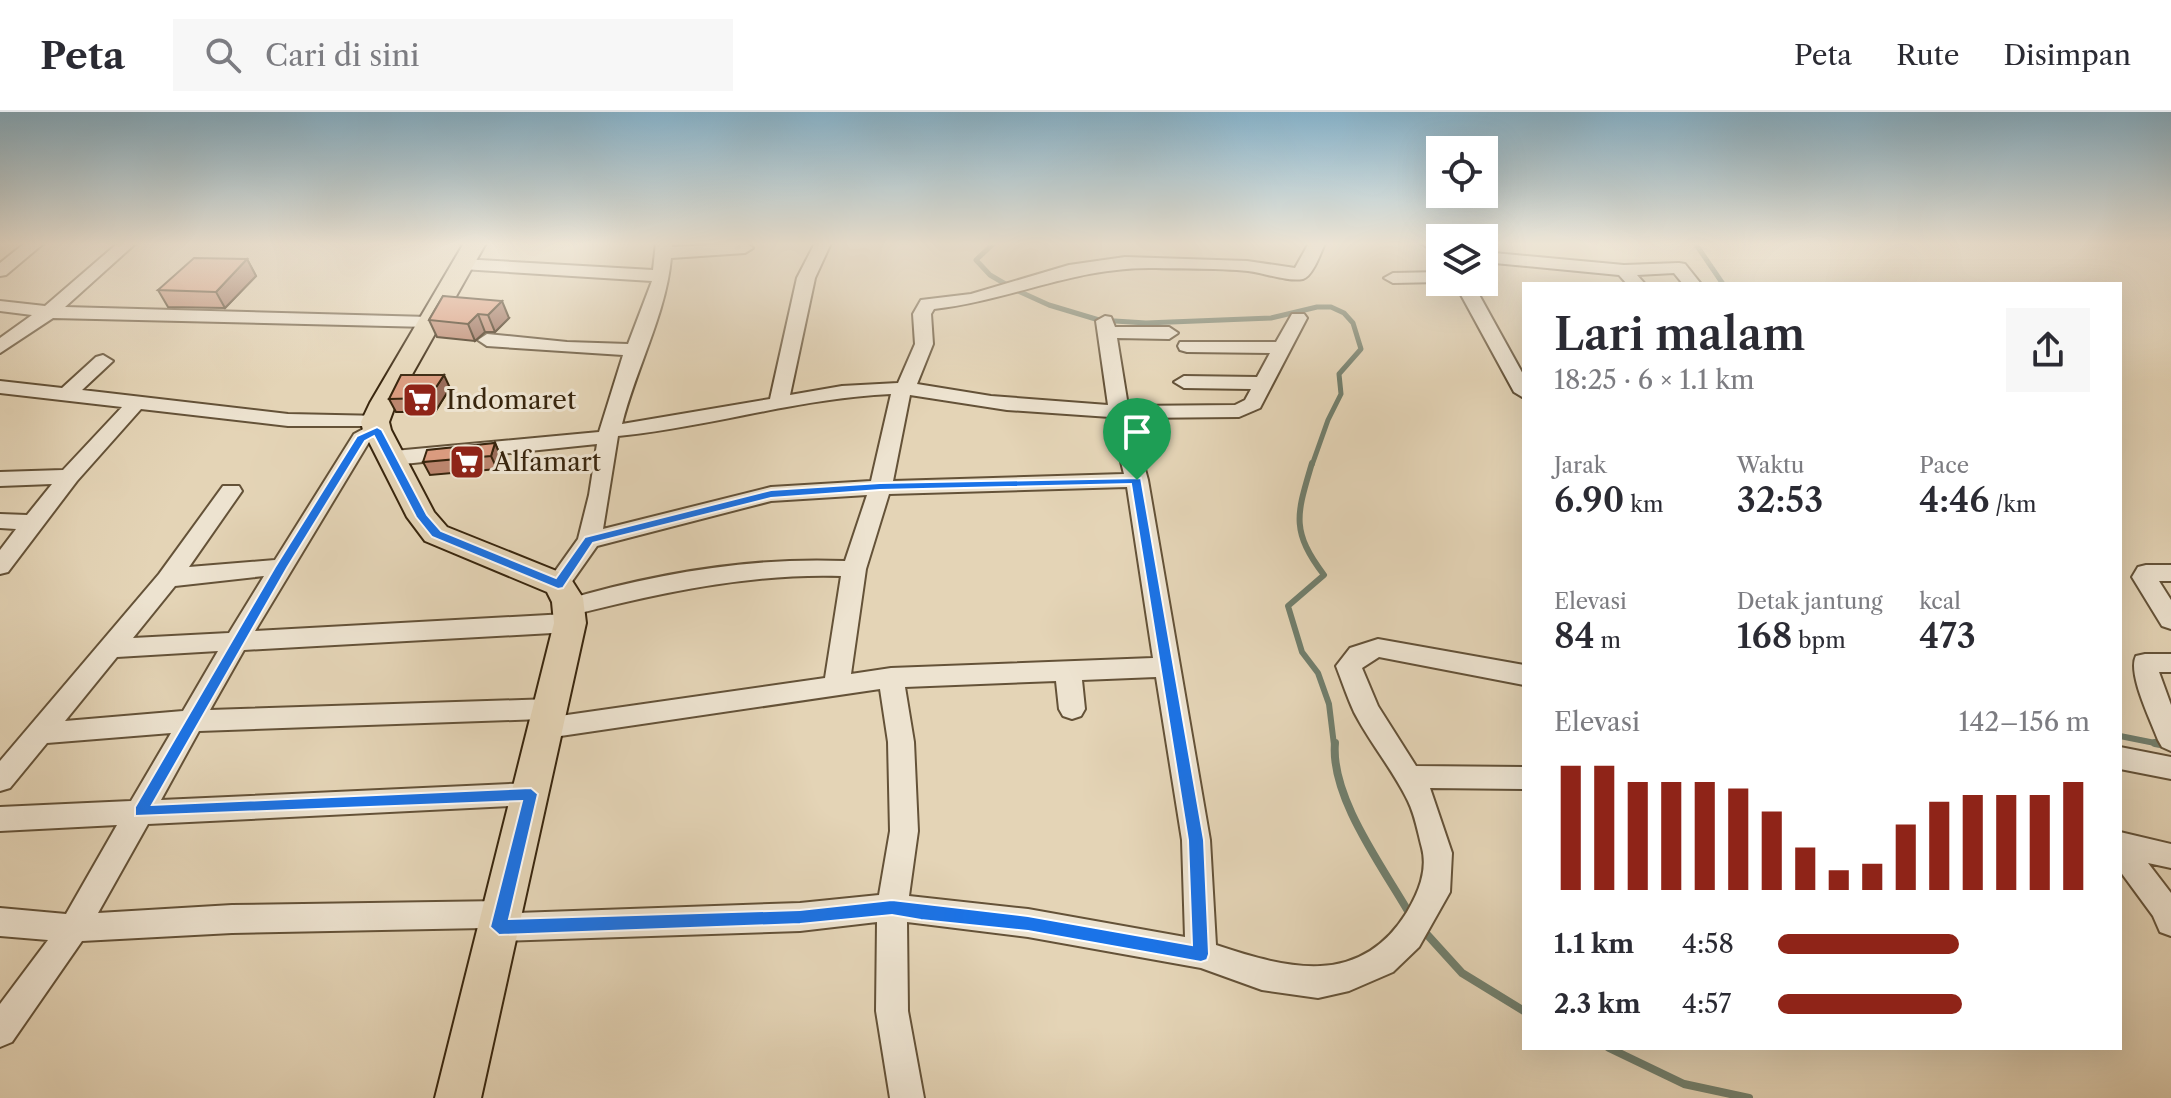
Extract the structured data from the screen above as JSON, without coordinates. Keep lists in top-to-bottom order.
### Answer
{
  "places": {
    "supermarket": ["Indomaret", "Alfamart"]
  },
  "page": {
    "header": "Peta",
    "search": "Cari di sini",
    "nav": ["Peta", "Rute", "Disimpan"],
    "heading": ["Lari malam", "18:25 · 6 × 1.1 km"],
    "stats": [
      ["Jarak", "6.90 km"],
      ["Waktu", "32:53"],
      ["Pace", "4:46 /km"],
      ["Elevasi", "84 m"],
      ["Detak jantung", "168 bpm"],
      ["kcal", "473"]
    ],
    "chart": ["Elevasi", "142–156 m"],
    "list": [
      {
        "name": "1.1 km",
        "note": "4:58"
      },
      {
        "name": "2.3 km",
        "note": "4:57"
      }
    ]
  }
}
